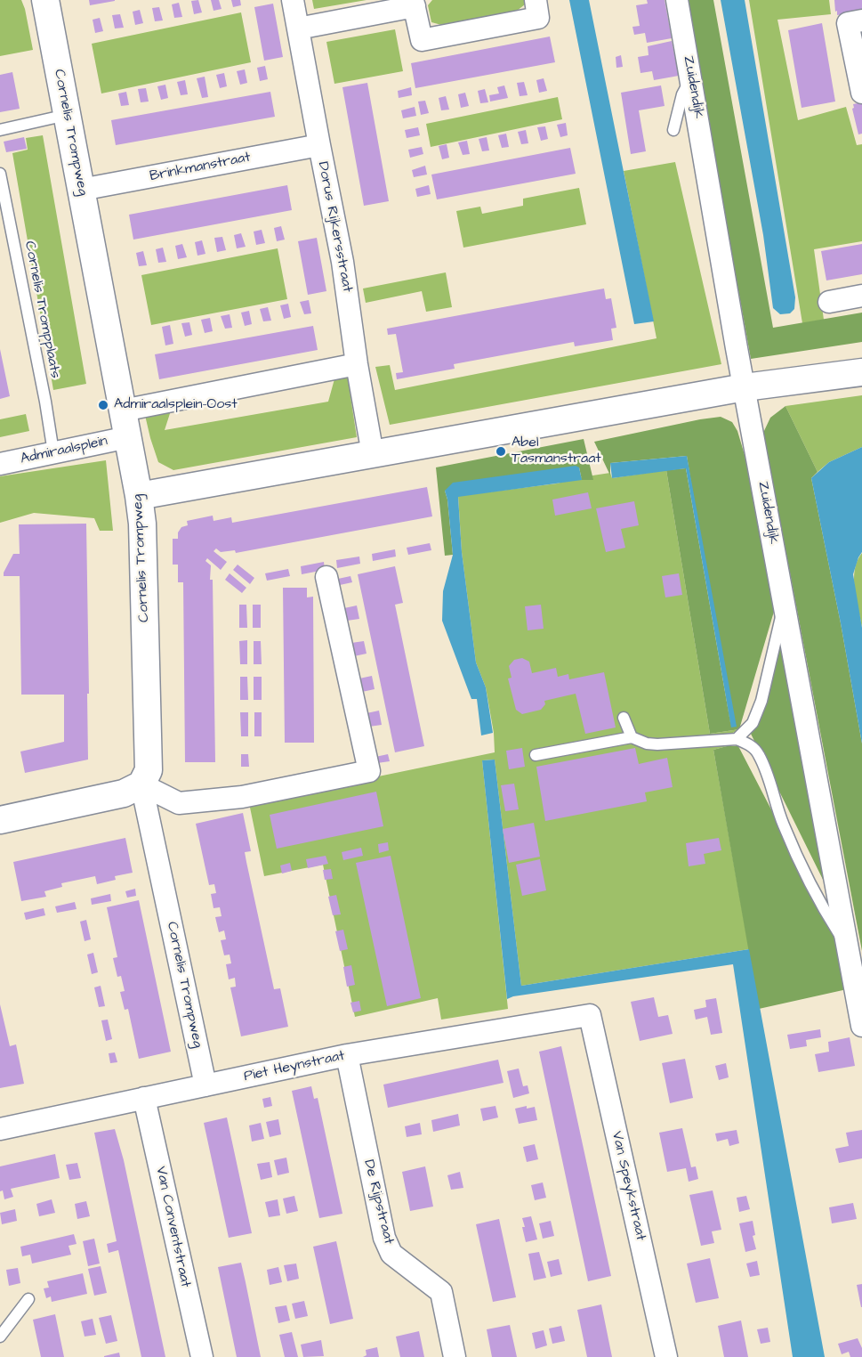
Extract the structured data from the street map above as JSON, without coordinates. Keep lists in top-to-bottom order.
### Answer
{
  "streets": {
    "street": [
      "Zuidendijk",
      "Cornelis Trompweg",
      "Brinkmanstraat",
      "Dorus Rijkersstraat",
      "Admiraalsplein",
      "Piet Heynstraat",
      "Van Speykstraat",
      "De Rijpstraat",
      "Van Conventstraat"
    ],
    "lane": ["Cornelis Trompplaats"]
  },
  "crossings": [
    ["Cornelis Trompweg", "Brinkmanstraat"],
    ["Cornelis Trompweg", "Admiraalsplein"],
    ["Cornelis Trompweg", "Piet Heynstraat"],
    ["Brinkmanstraat", "Dorus Rijkersstraat"],
    ["Cornelis Trompplaats", "Admiraalsplein"],
    ["Piet Heynstraat", "Van Speykstraat"],
    ["Piet Heynstraat", "De Rijpstraat"],
    ["Piet Heynstraat", "Van Conventstraat"]
  ],
  "places": ["Admiraalsplein-Oost", "Abel Tasmanstraat"]
}
